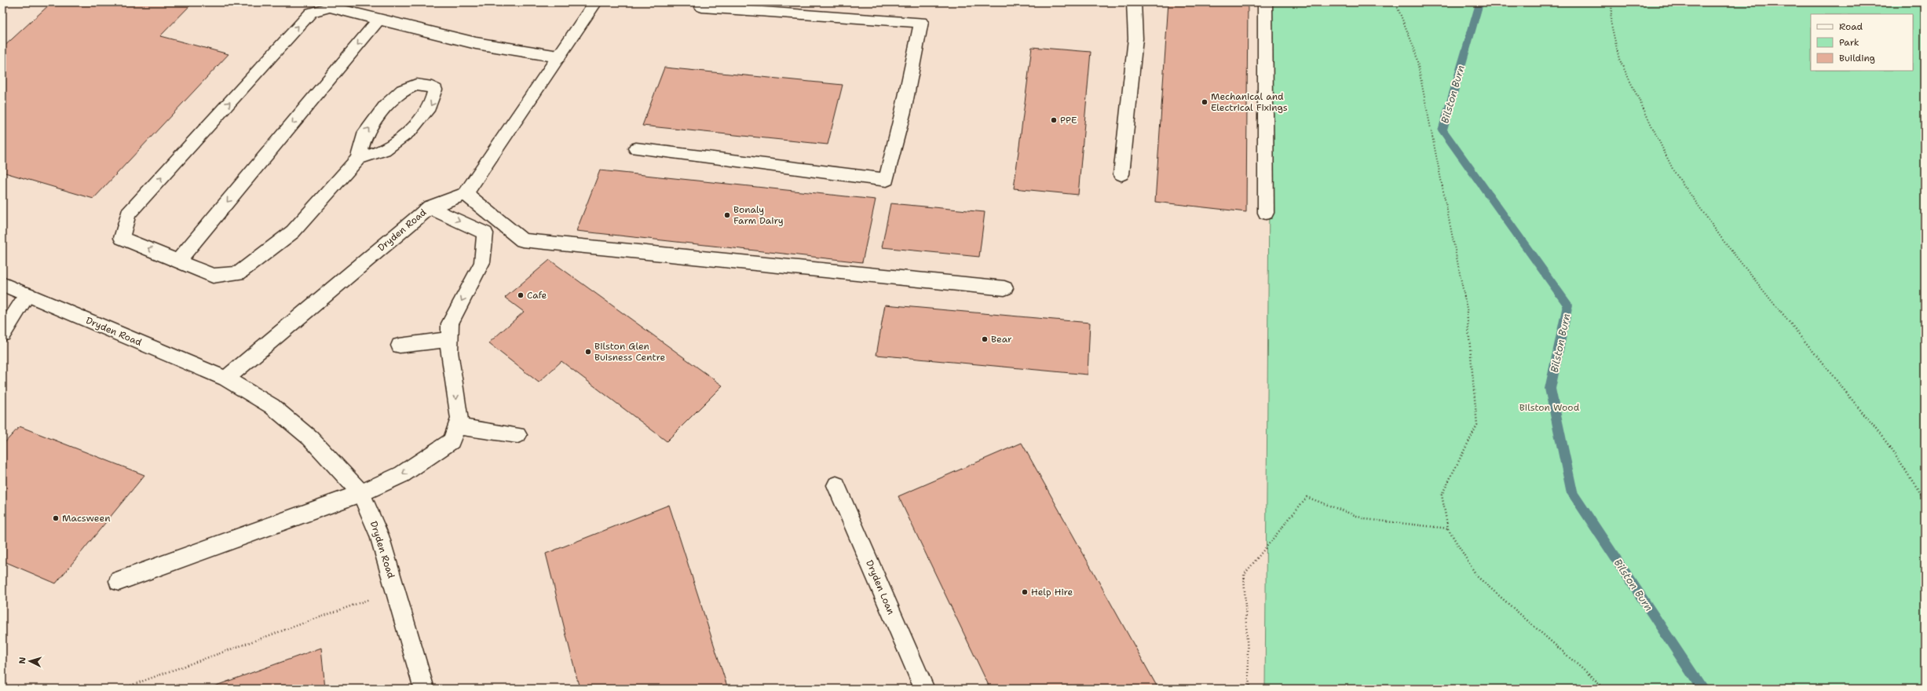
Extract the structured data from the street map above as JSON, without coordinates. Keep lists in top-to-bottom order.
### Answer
{
  "streets": {
    "street": ["Dryden Road", "Dryden Loan"]
  },
  "water": ["Bilston Burn"],
  "parks": ["Bilston Wood"],
  "places": [
    "Mechanical and Electrical Fixings",
    "PPE",
    "Bonaly Farm Dairy",
    "Cafe",
    "Bear",
    "Bilston Glen Buisness Centre",
    "Macsween",
    "Help Hire"
  ],
  "legend": ["Road", "Park", "Building"],
  "north": "left"
}
